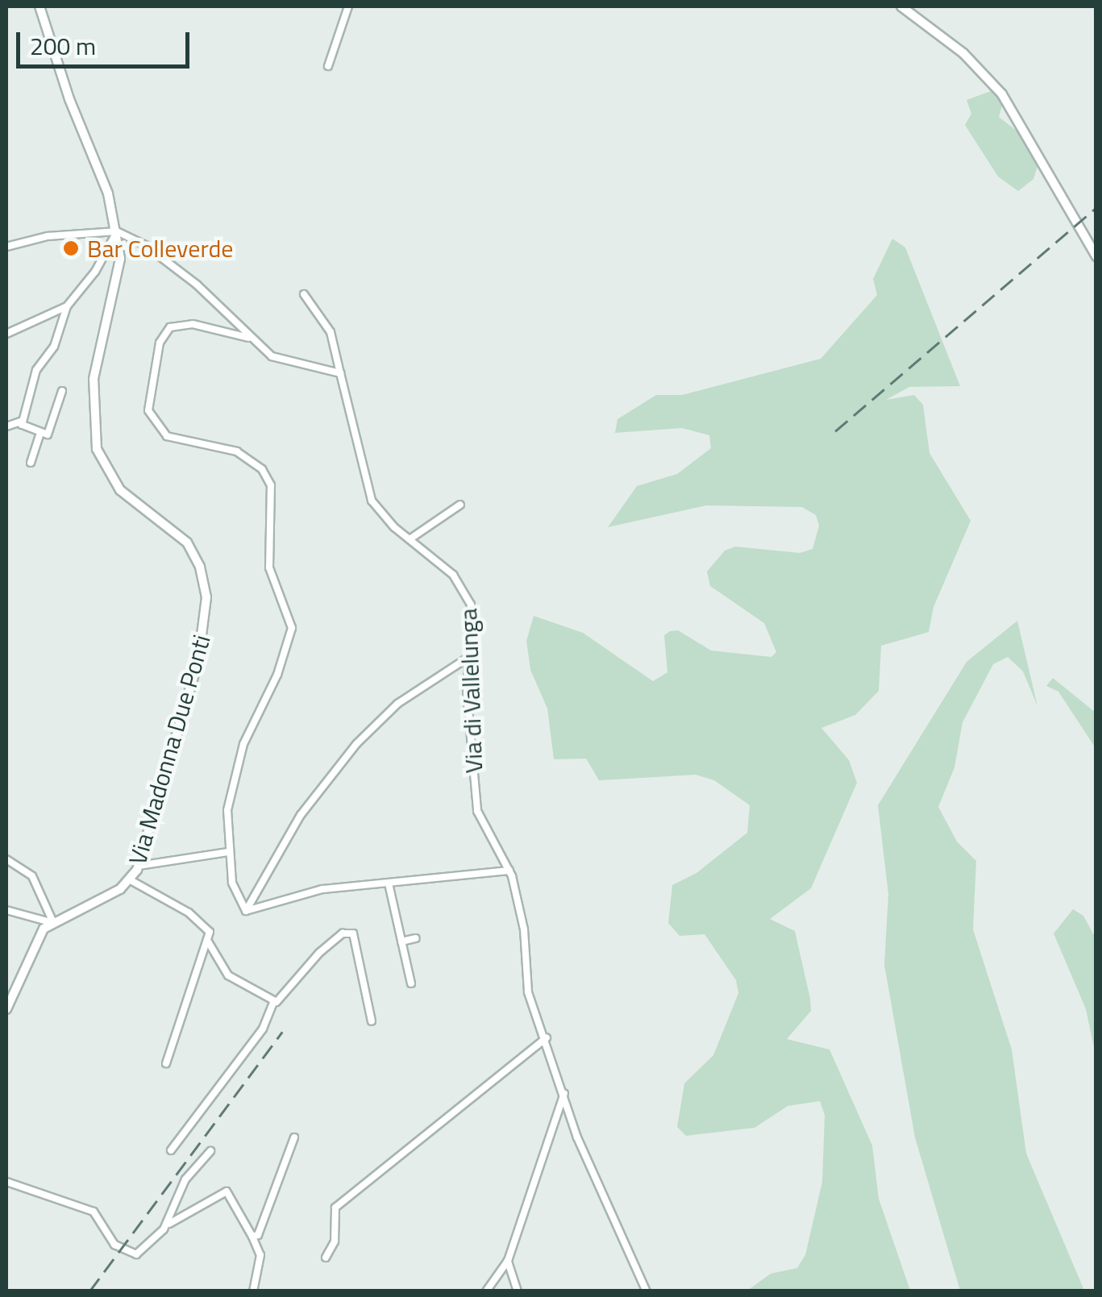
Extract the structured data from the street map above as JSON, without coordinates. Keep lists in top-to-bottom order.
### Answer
{
  "streets": {
    "main road": ["Via Madonna Due Ponti"],
    "street": ["Via di Vallelunga"]
  },
  "places": ["Bar Colleverde"],
  "scale_bar": "200 m"
}
